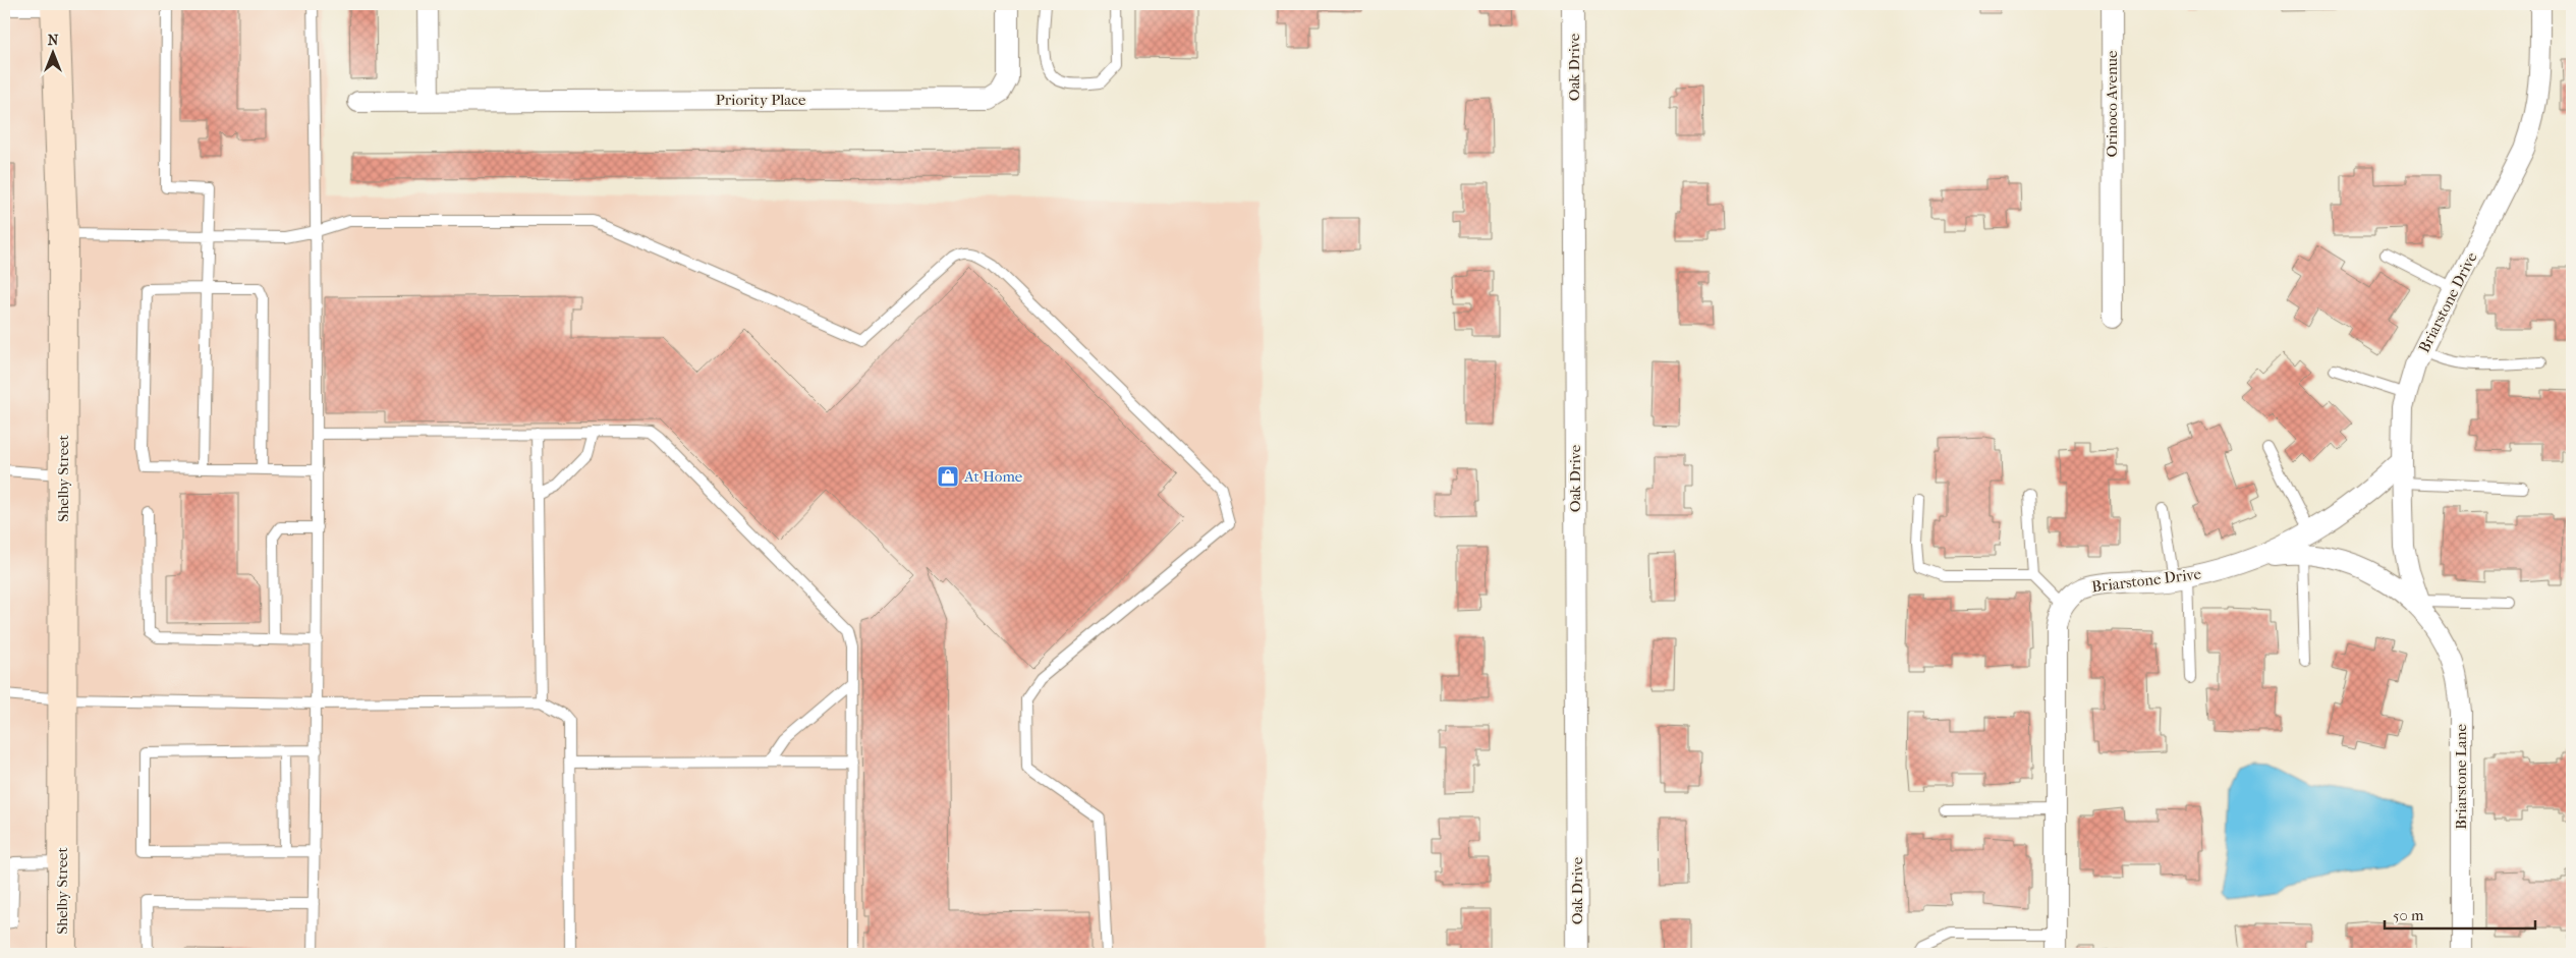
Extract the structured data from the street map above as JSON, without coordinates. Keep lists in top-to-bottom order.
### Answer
{
  "streets": {
    "street": [
      "Oak Drive",
      "Priority Place",
      "Orinoco Avenue",
      "Briarstone Drive",
      "Shelby Street",
      "Briarstone Lane"
    ]
  },
  "crossings": [
    ["Briarstone Drive", "Briarstone Lane"]
  ],
  "places": {
    "shop": ["At Home"]
  },
  "scale_bar": "50 m",
  "north": "top"
}
